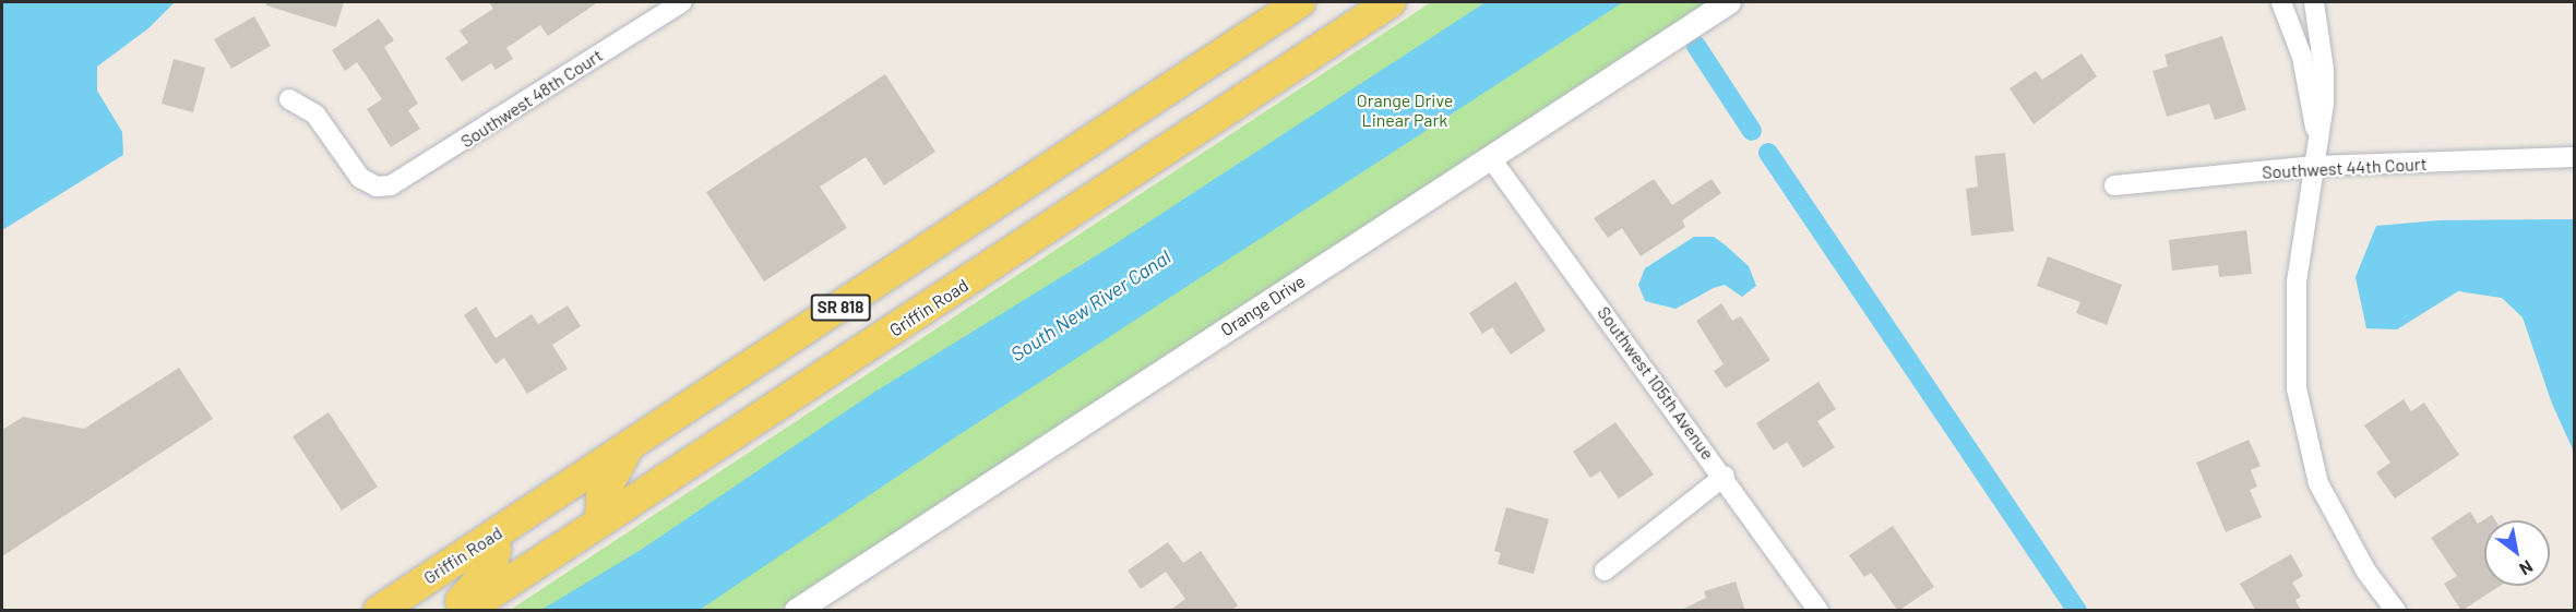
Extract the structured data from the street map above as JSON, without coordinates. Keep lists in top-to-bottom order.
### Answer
{
  "streets": {
    "main road": ["SR 818", "Griffin Road"],
    "street": [
      "Southwest 48th Court",
      "Southwest 44th Court",
      "Orange Drive",
      "Southwest 105th Avenue"
    ]
  },
  "crossings": [
    ["Orange Drive", "Southwest 105th Avenue"]
  ],
  "water": ["South New River Canal"],
  "parks": ["Orange Drive Linear Park"],
  "north": "bottom right"
}
